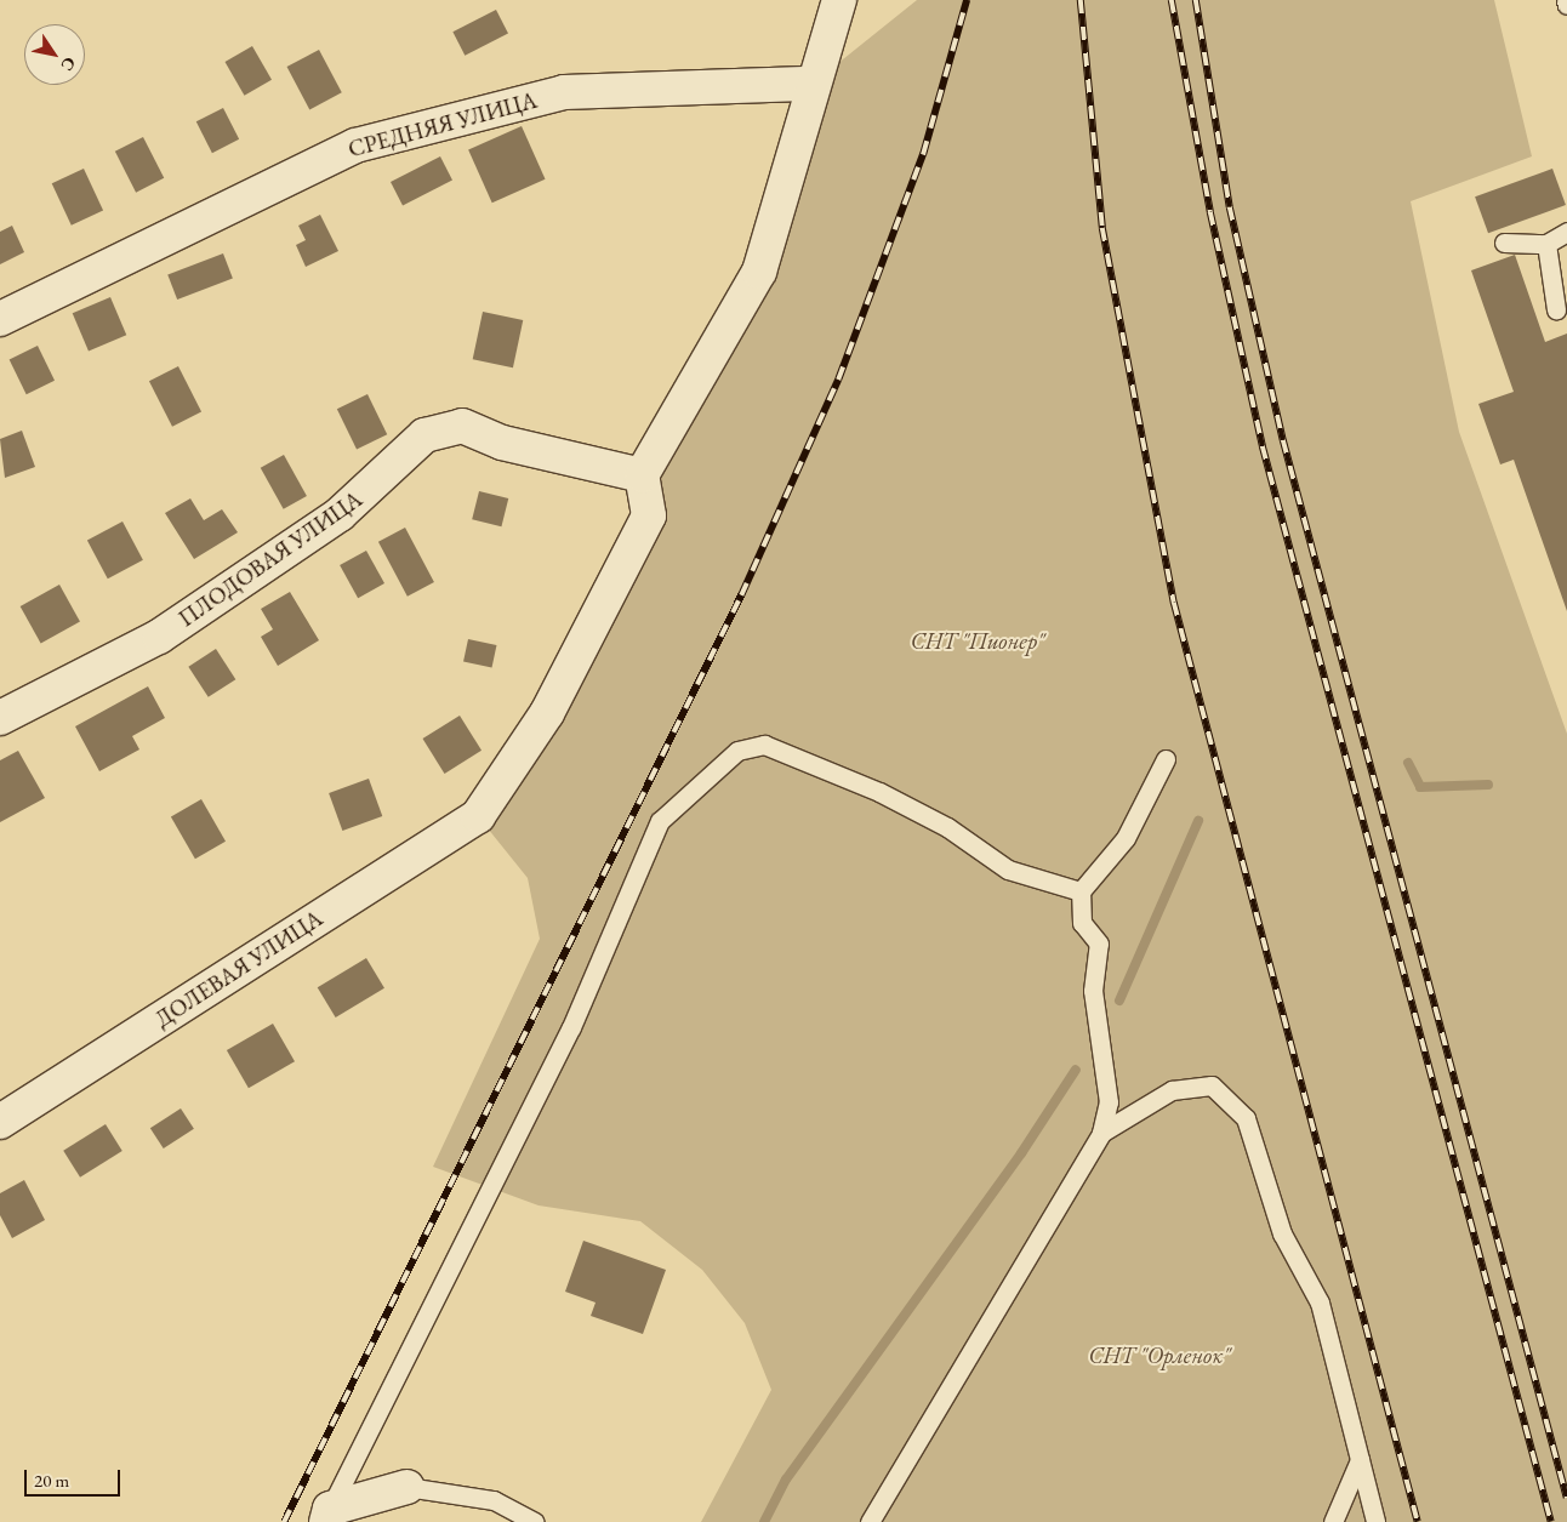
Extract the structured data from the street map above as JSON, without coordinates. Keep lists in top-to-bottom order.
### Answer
{
  "streets": {
    "street": ["СРЕДНЯЯ УЛИЦА", "ПЛОДОВАЯ УЛИЦА", "ДОЛЕВАЯ УЛИЦА"]
  },
  "crossings": [
    ["ПЛОДОВАЯ УЛИЦА", "ДОЛЕВАЯ УЛИЦА"]
  ],
  "parks": ["СНТ \"Пионер\"", "СНТ \"Орленок\""],
  "scale_bar": "20 m",
  "north": "bottom right"
}
